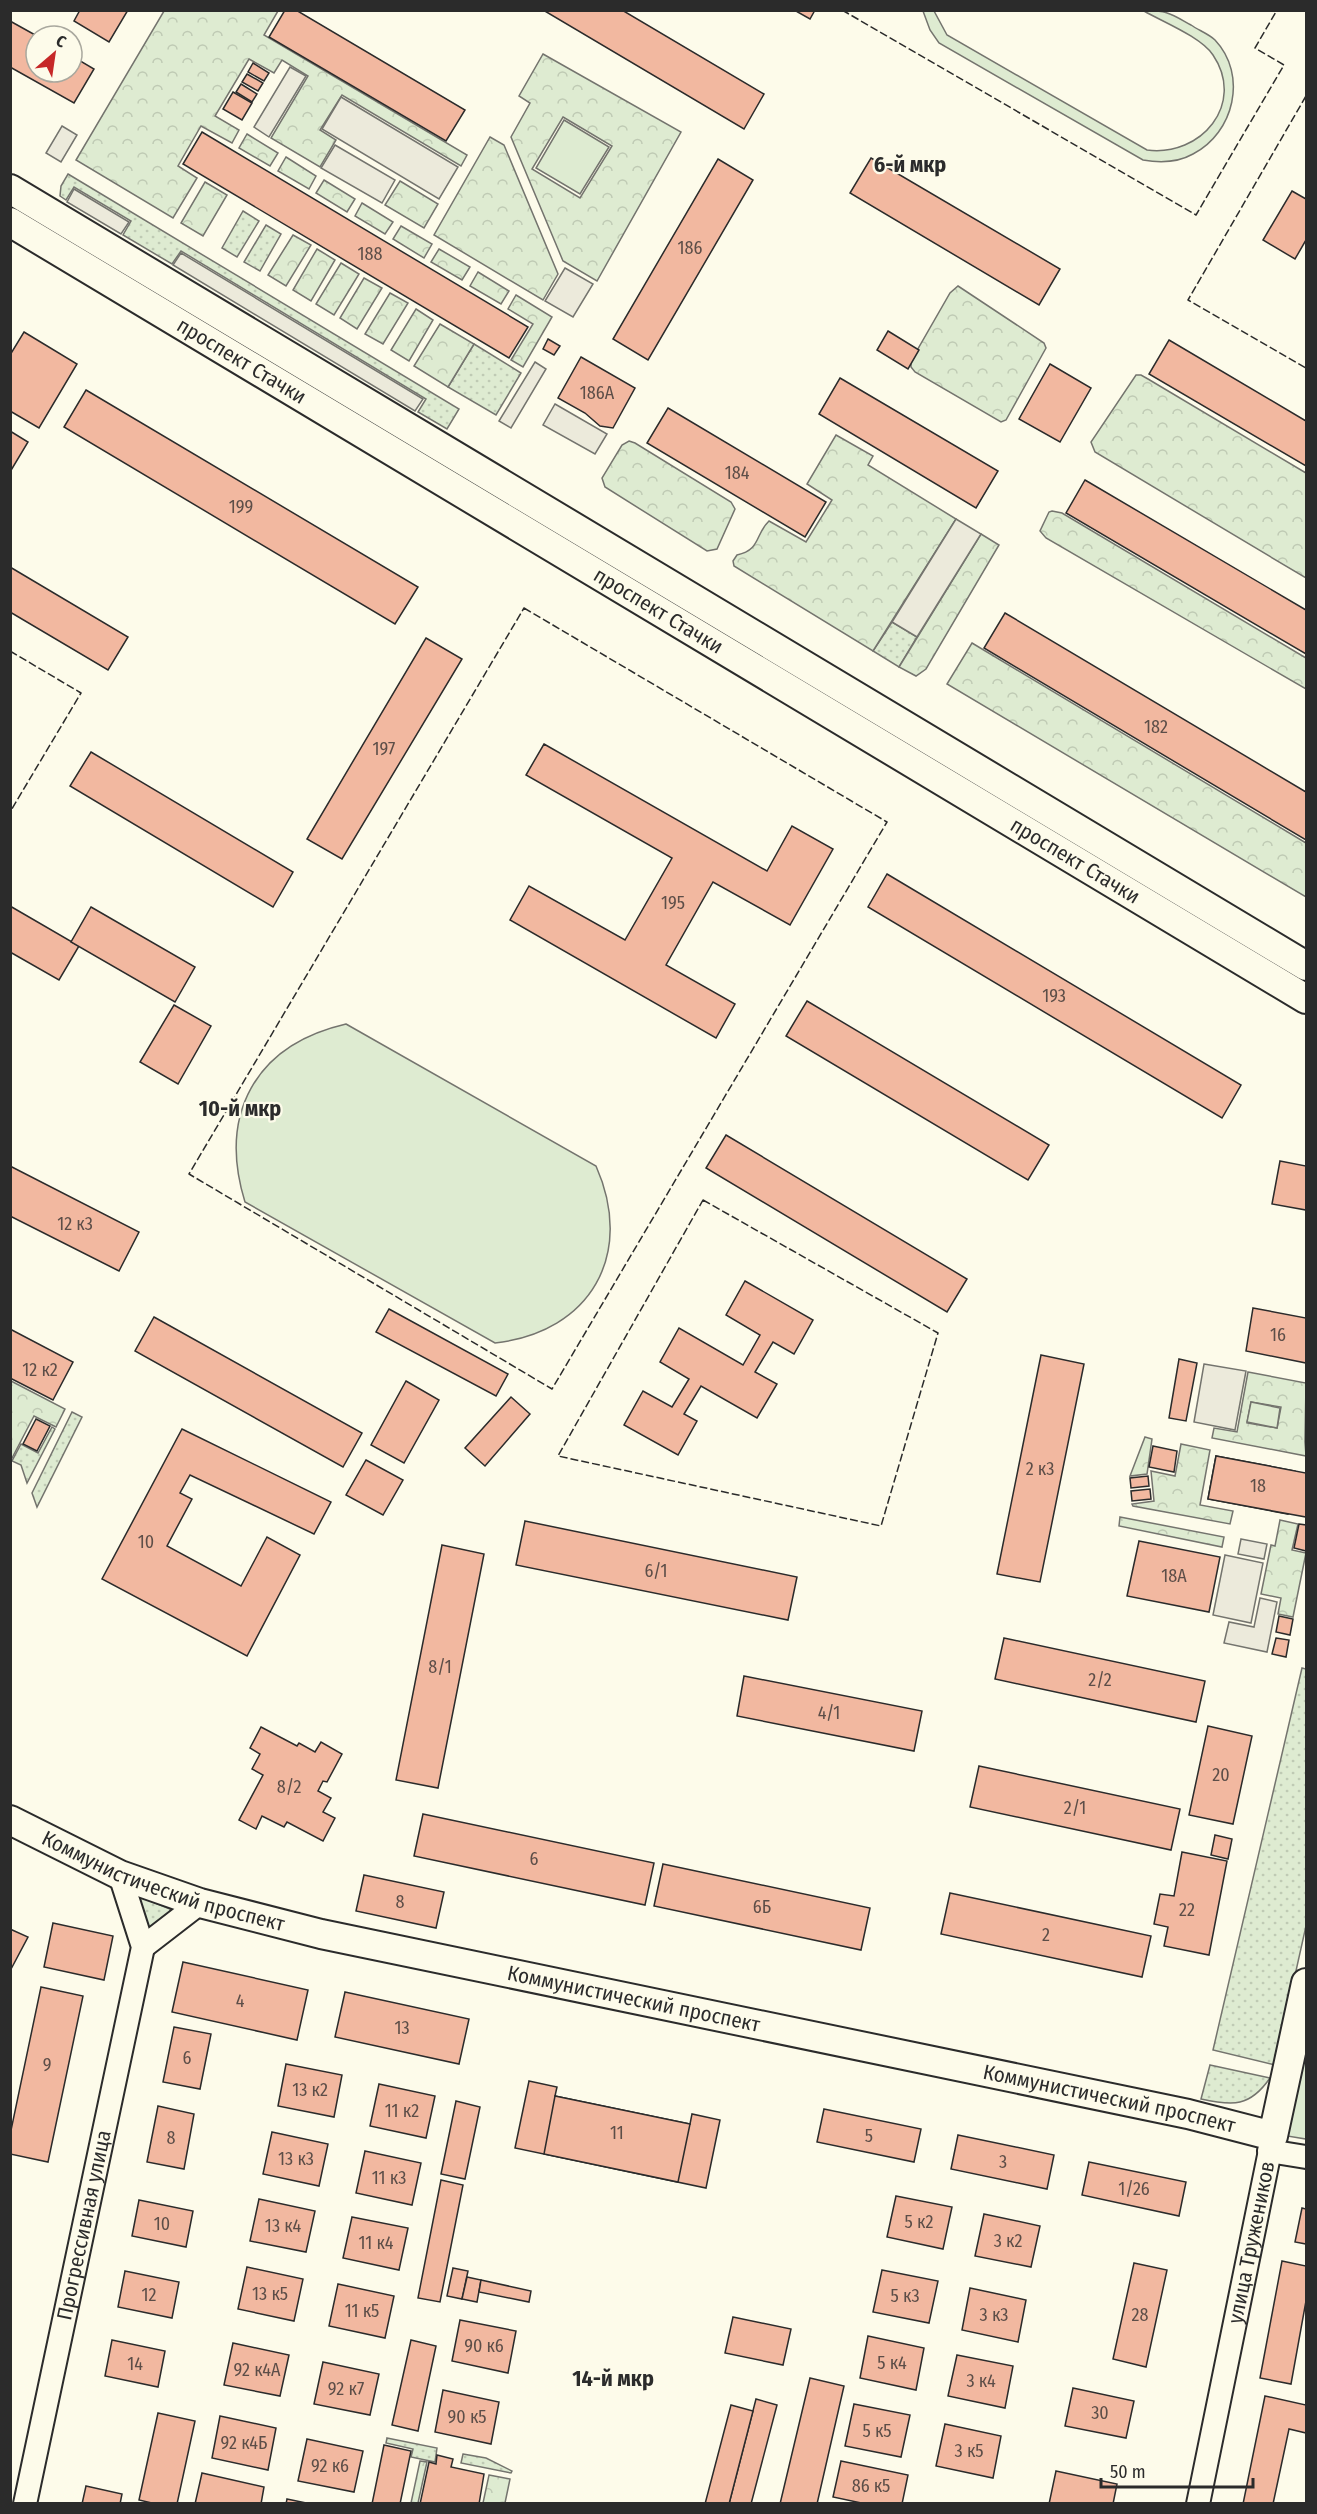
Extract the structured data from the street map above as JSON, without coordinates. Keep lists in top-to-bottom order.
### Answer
{
  "streets": {
    "main road": ["проспект Стачки", "Коммунистический проспект", "улица Тружеников"],
    "street": ["Прогрессивная улица"]
  },
  "crossings": [
    ["Коммунистический проспект", "улица Тружеников"]
  ],
  "districts": ["6-й мкр", "10-й мкр", "14-й мкр"],
  "house_numbers": [
    "186",
    "188",
    "186А",
    "184",
    "199",
    "182",
    "197",
    "195",
    "193",
    "12 к3",
    "16",
    "12 к2",
    "2 к3",
    "18",
    "10",
    "6/1",
    "18А",
    "8/1",
    "2/2",
    "4/1",
    "20",
    "8/2",
    "2/1",
    "6",
    "8",
    "6Б",
    "22",
    "2",
    "4",
    "13",
    "6",
    "9",
    "13 к2",
    "11 к2",
    "11",
    "5",
    "8",
    "13 к3",
    "3",
    "11 к3",
    "1/26",
    "5 к2",
    "10",
    "13 к4",
    "3 к2",
    "11 к4",
    "13 к5",
    "12",
    "5 к3",
    "11 к5",
    "3 к3",
    "28",
    "90 к6",
    "5 к4",
    "14",
    "92 к4А",
    "3 к4",
    "92 к7",
    "30",
    "90 к5",
    "5 к5",
    "92 к4Б",
    "3 к5",
    "92 к6",
    "86 к5"
  ],
  "scale_bar": "50 m",
  "north": "top right"
}
